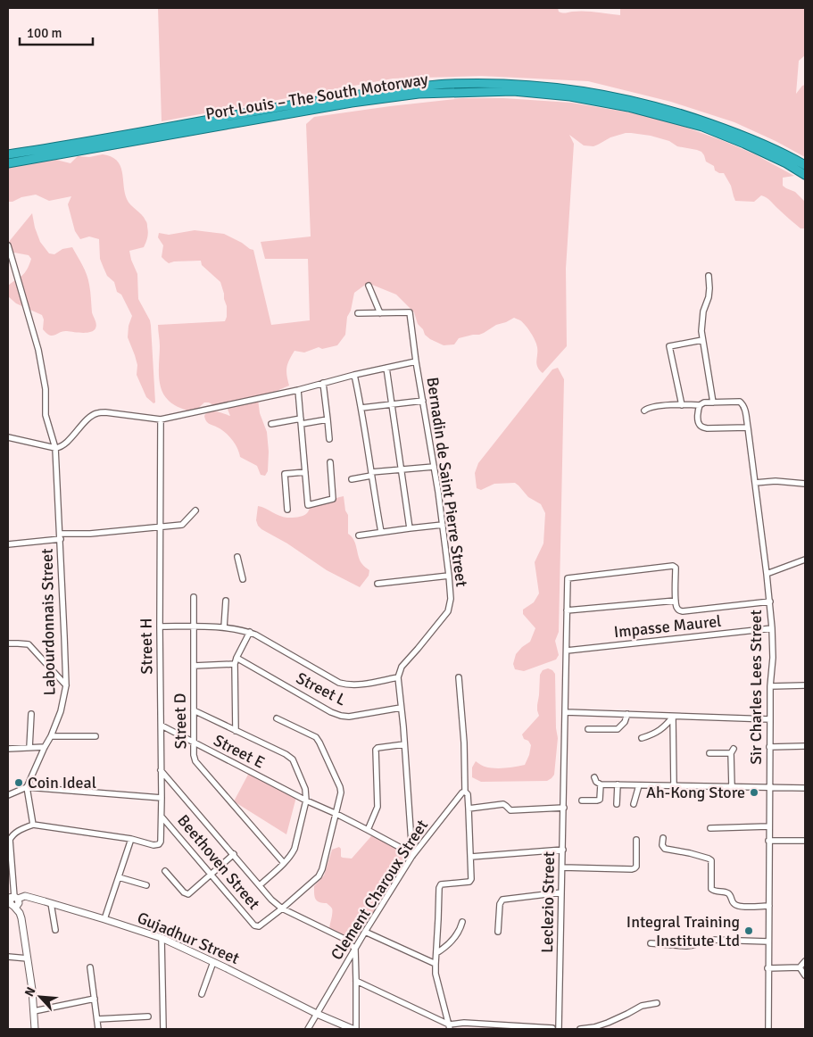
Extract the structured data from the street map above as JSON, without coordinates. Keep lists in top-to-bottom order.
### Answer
{
  "streets": {
    "highway": ["Port Louis – The South Motorway"],
    "street": [
      "Bernadin de Saint Pierre Street",
      "Labourdonnais Street",
      "Impasse Maurel",
      "Street H",
      "Sir Charles Lees Street",
      "Street L",
      "Street D",
      "Street E",
      "Beethoven Street",
      "Clement Charoux Street",
      "Leclezio Street",
      "Gujadhur Street"
    ]
  },
  "crossings": [
    ["Impasse Maurel", "Sir Charles Lees Street"],
    ["Impasse Maurel", "Leclezio Street"],
    ["Street H", "Street E"],
    ["Street H", "Beethoven Street"],
    ["Street D", "Street E"],
    ["Street E", "Clement Charoux Street"],
    ["Clement Charoux Street", "Gujadhur Street"]
  ],
  "places": ["Coin Ideal", "Ah-Kong Store", "Integral Training Institute Ltd"],
  "scale_bar": "100 m",
  "north": "top left"
}
